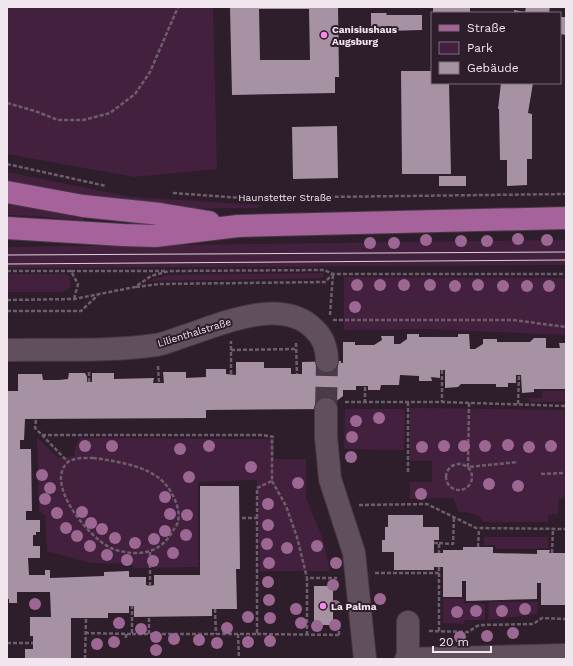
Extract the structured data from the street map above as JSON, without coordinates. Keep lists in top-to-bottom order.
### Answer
{
  "streets": {
    "street": ["Lilienthalstraße"],
    "path": ["Haunstetter Straße"]
  },
  "places": ["Canisiushaus Augsburg", "La Palma"],
  "legend": ["Straße", "Park", "Gebäude"],
  "scale_bar": "20 m"
}
